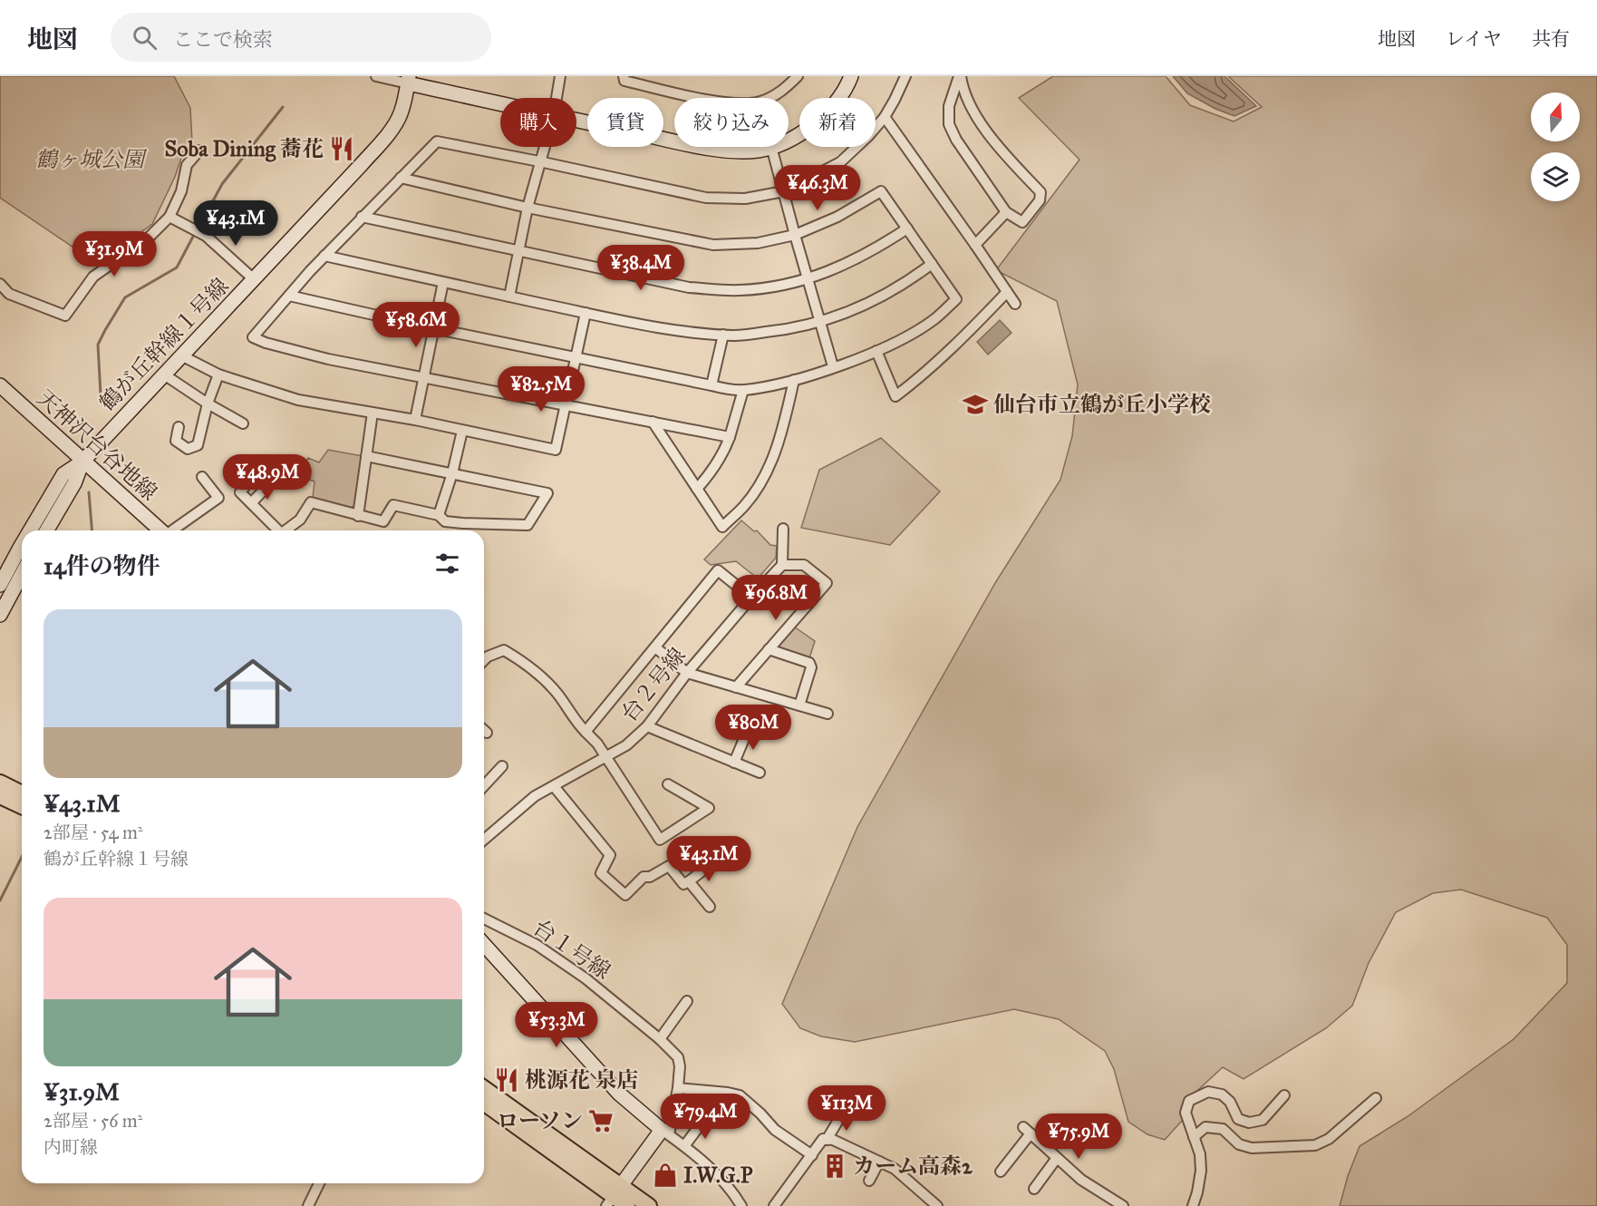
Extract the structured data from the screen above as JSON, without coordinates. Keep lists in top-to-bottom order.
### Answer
{
  "streets": {
    "street": [
      "鶴が丘幹線１号線",
      "天神沢台谷地線",
      "台２号線",
      "台１号線"
    ]
  },
  "crossings": [
    ["鶴が丘幹線１号線", "天神沢台谷地線"]
  ],
  "parks": ["鶴ヶ城公園"],
  "places": {
    "restaurant": ["Soba Dining 蕎花", "桃源花 泉店"],
    "school or university": ["仙台市立鶴が丘小学校"],
    "supermarket": ["ローソン"],
    "building": ["カーム高森2"],
    "shop": ["I.W.G.P"]
  },
  "north": "top",
  "page": {
    "header": "地図",
    "search": "ここで検索",
    "nav": ["地図", "レイヤ", "共有"],
    "chip": [
      "購入",
      "賃貸",
      "絞り込み",
      "新着"
    ],
    "price": [
      "¥46.3M",
      "¥43.1M",
      "¥31.9M",
      "¥38.4M",
      "¥58.6M",
      "¥82.5M",
      "¥48.9M",
      "¥96.8M",
      "¥80M",
      "¥43.1M",
      "¥53.3M",
      "¥113M",
      "¥79.4M",
      "¥75.9M"
    ],
    "heading": "14件の物件",
    "list": [
      {
        "name": "¥43.1M",
        "note": "2部屋 · 54 m² · 鶴が丘幹線１号線"
      },
      {
        "name": "¥31.9M",
        "note": "2部屋 · 56 m² · 内町線"
      }
    ]
  }
}
